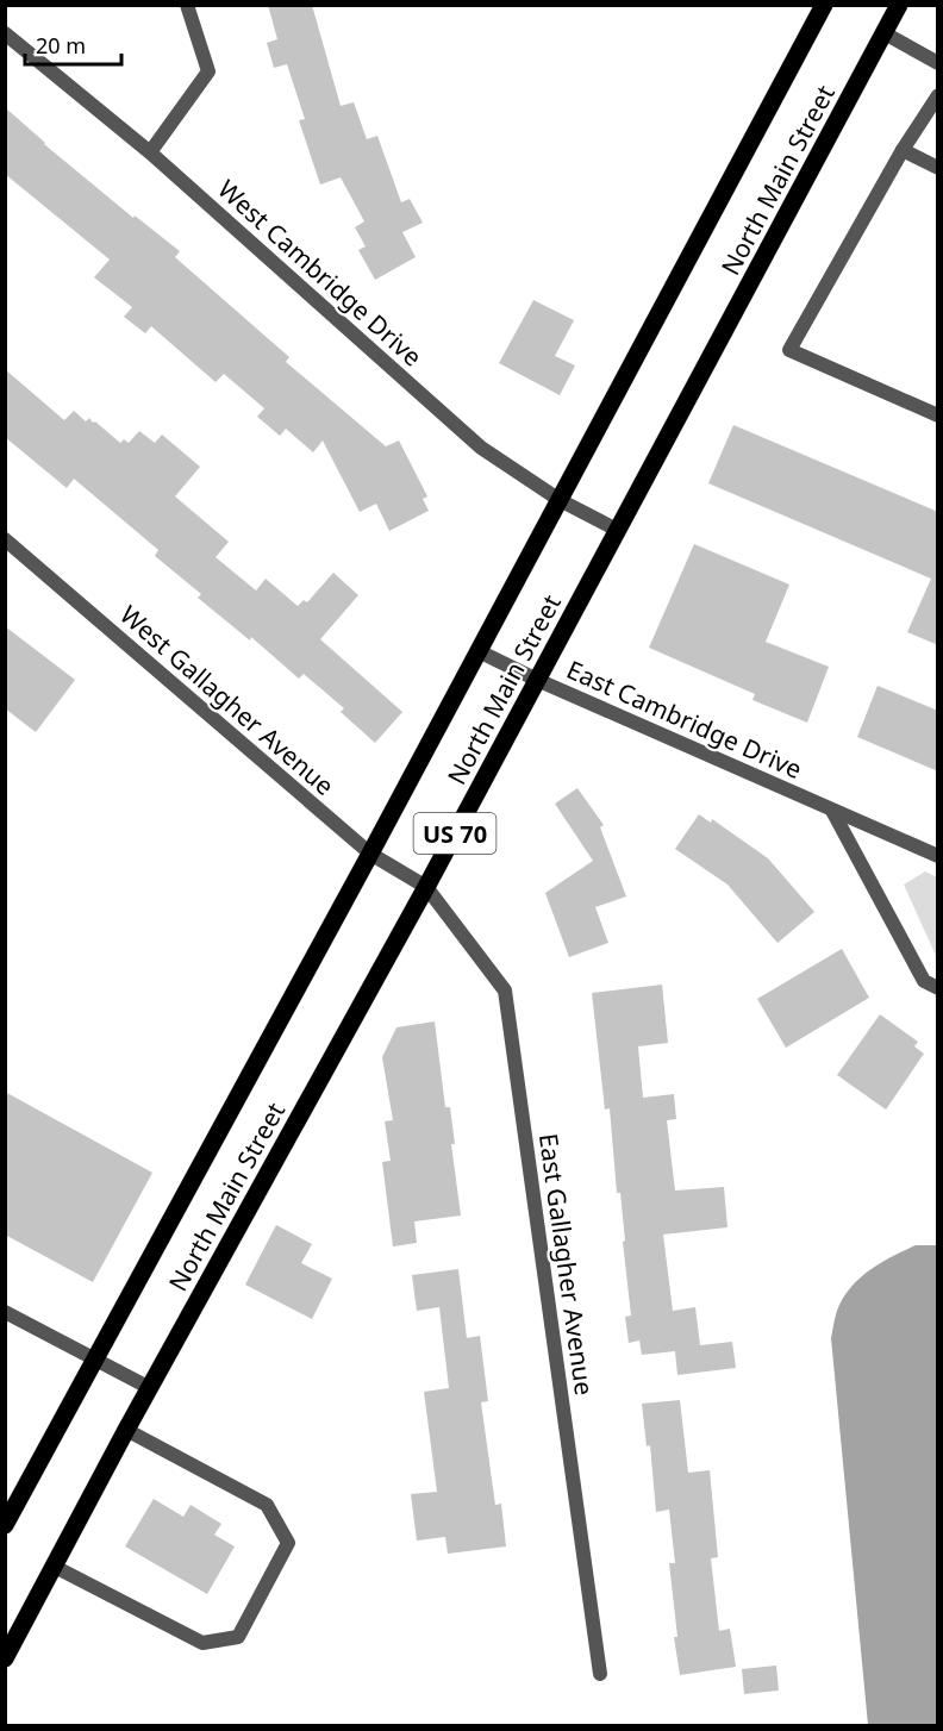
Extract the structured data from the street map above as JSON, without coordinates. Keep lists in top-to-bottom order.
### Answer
{
  "streets": {
    "main road": ["North Main Street", "US 70"],
    "street": [
      "West Cambridge Drive",
      "West Gallagher Avenue",
      "East Cambridge Drive",
      "East Gallagher Avenue"
    ]
  },
  "crossings": [
    ["North Main Street", "West Cambridge Drive"],
    ["North Main Street", "West Gallagher Avenue"],
    ["North Main Street", "East Cambridge Drive"],
    ["North Main Street", "East Gallagher Avenue"],
    ["West Gallagher Avenue", "East Gallagher Avenue"]
  ],
  "scale_bar": "20 m"
}
